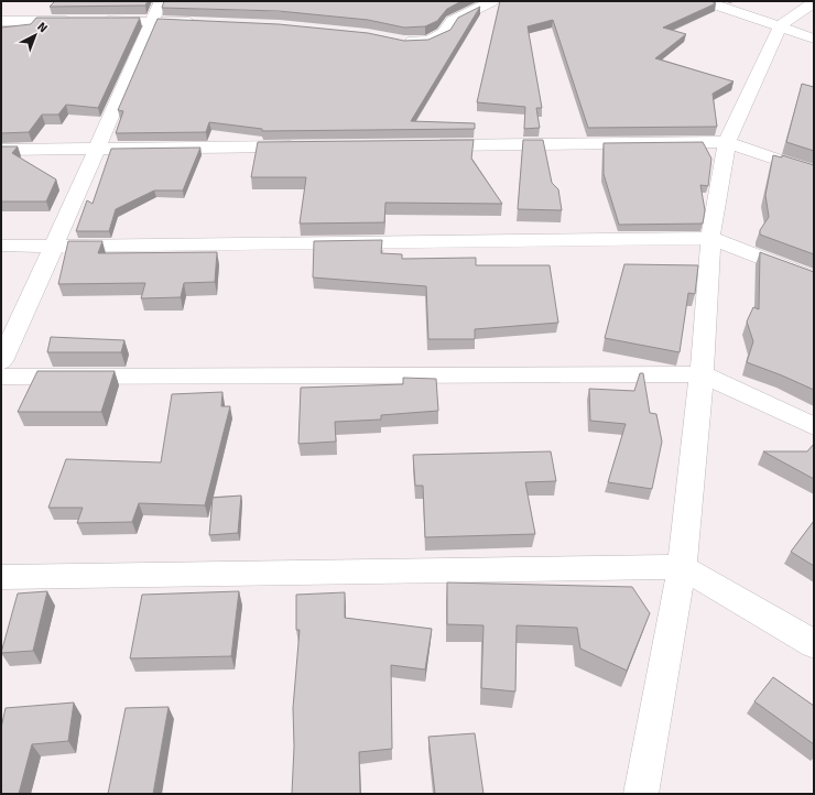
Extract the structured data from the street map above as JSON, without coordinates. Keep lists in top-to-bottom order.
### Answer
{
  "north": "top right"
}
